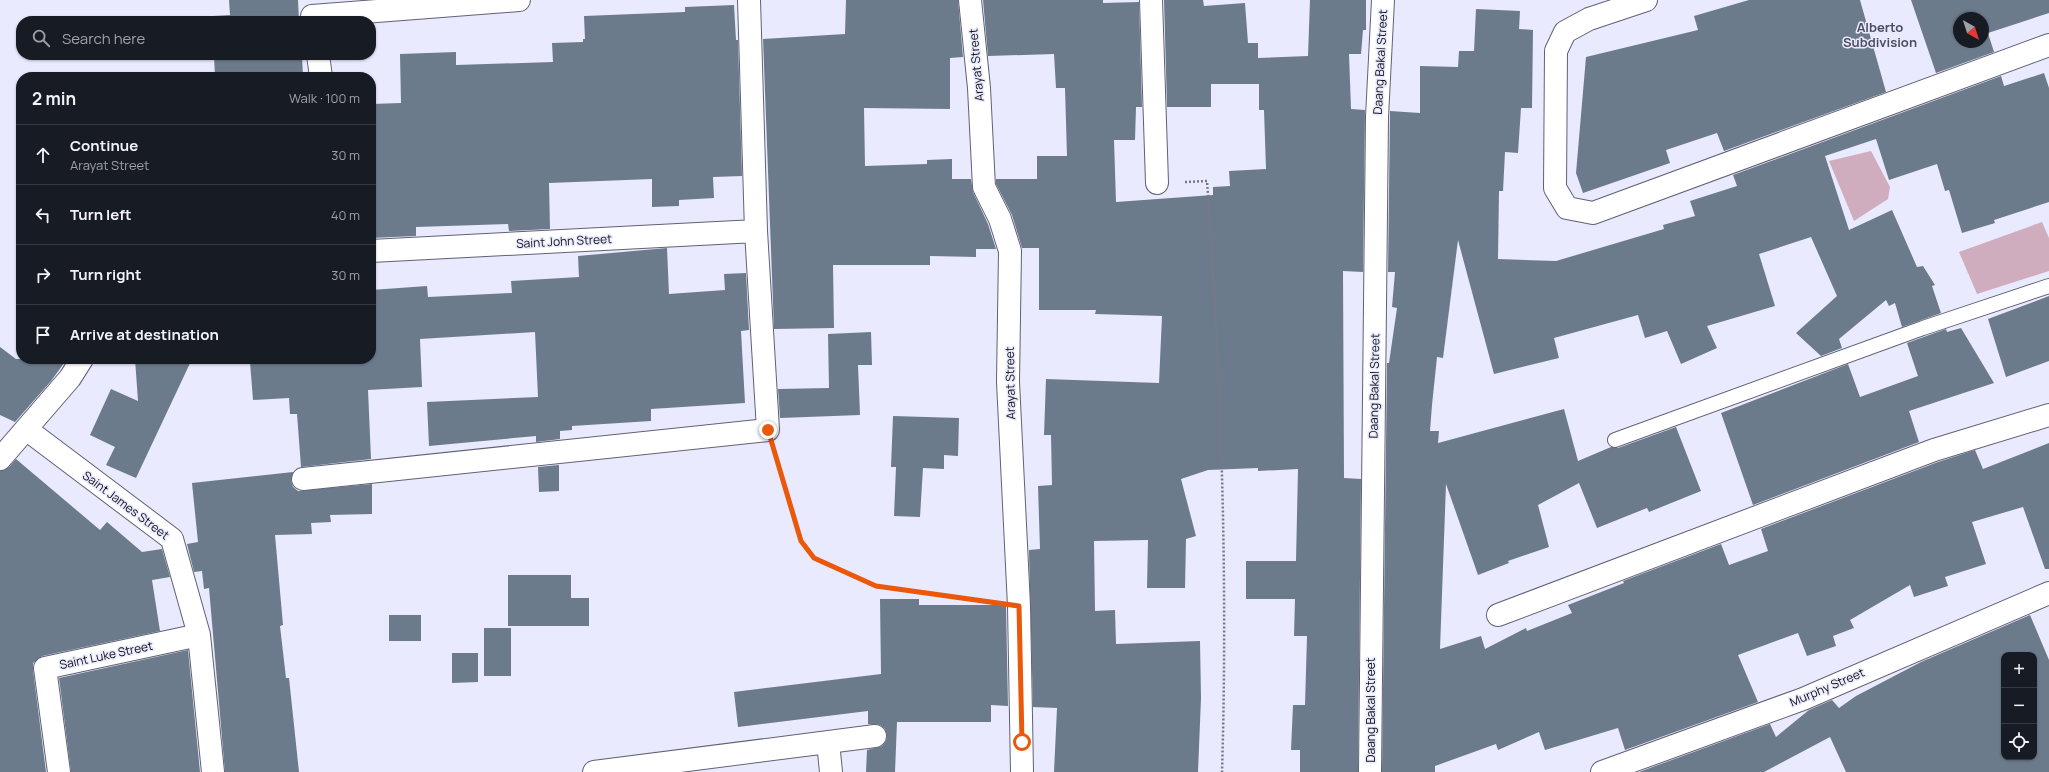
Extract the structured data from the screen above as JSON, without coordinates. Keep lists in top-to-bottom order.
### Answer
{
  "streets": {
    "street": [
      "Daang Bakal Street",
      "Arayat Street",
      "Saint John Street",
      "Saint James Street",
      "Saint Luke Street",
      "Murphy Street"
    ]
  },
  "crossings": [
    ["Saint James Street", "Saint Luke Street"]
  ],
  "districts": ["Alberto Subdivision"],
  "north": "bottom right",
  "page": {
    "search": "Search here",
    "heading": ["2 min", "Walk · 100 m"],
    "list": [
      ["Continue", "Arayat Street", "30 m"],
      ["Turn left", "40 m"],
      ["Turn right", "30 m"],
      "Arrive at destination"
    ],
    "map_buttons": ["+", "−"]
  }
}
